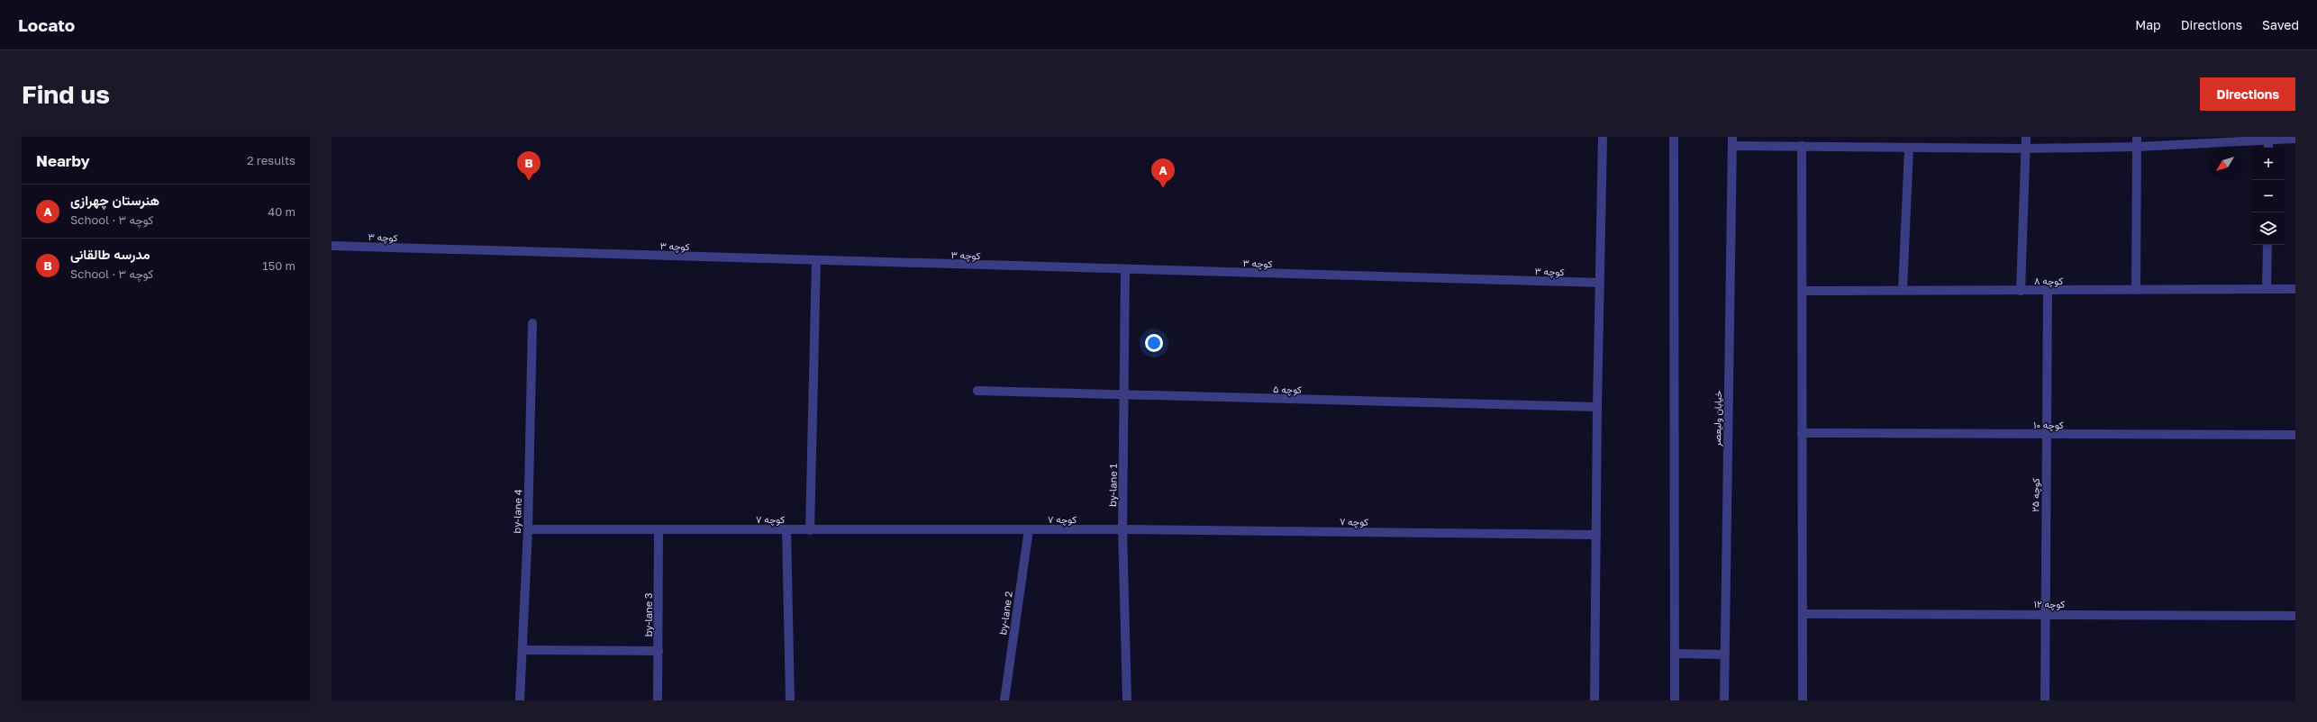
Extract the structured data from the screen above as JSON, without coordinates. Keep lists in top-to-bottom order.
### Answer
{
  "streets": {
    "street": [
      "کوچه ۳",
      "کوچه ۸",
      "کوچه ۵",
      "خیابان ولیعصر",
      "کوچه ۱۰",
      "by-lane 1",
      "کوچه ۲۵",
      "by-lane 4",
      "کوچه ۷",
      "کوچه ۱۲",
      "by-lane 2",
      "by-lane 3"
    ]
  },
  "crossings": [
    ["کوچه ۳", "by-lane 1"],
    ["کوچه ۸", "کوچه ۲۵"],
    ["کوچه ۵", "by-lane 1"],
    ["کوچه ۱۰", "کوچه ۲۵"],
    ["by-lane 1", "کوچه ۷"],
    ["کوچه ۲۵", "کوچه ۱۲"],
    ["by-lane 4", "کوچه ۷"],
    ["کوچه ۷", "by-lane 2"],
    ["کوچه ۷", "by-lane 3"]
  ],
  "north": "bottom left",
  "page": {
    "header": "Locato",
    "nav": ["Map", "Directions", "Saved"],
    "buttons": "Directions",
    "title": "Find us",
    "heading": ["Nearby", "2 results"],
    "map_buttons": ["+", "−"],
    "pins": ["B", "A"],
    "list": [
      {
        "mark": "A",
        "name": "هنرستان چهرازی",
        "note": "School · کوچه ۳",
        "value": "40 m"
      },
      {
        "mark": "B",
        "name": "مدرسه طالقانی",
        "note": "School · کوچه ۳",
        "value": "150 m"
      }
    ]
  }
}
